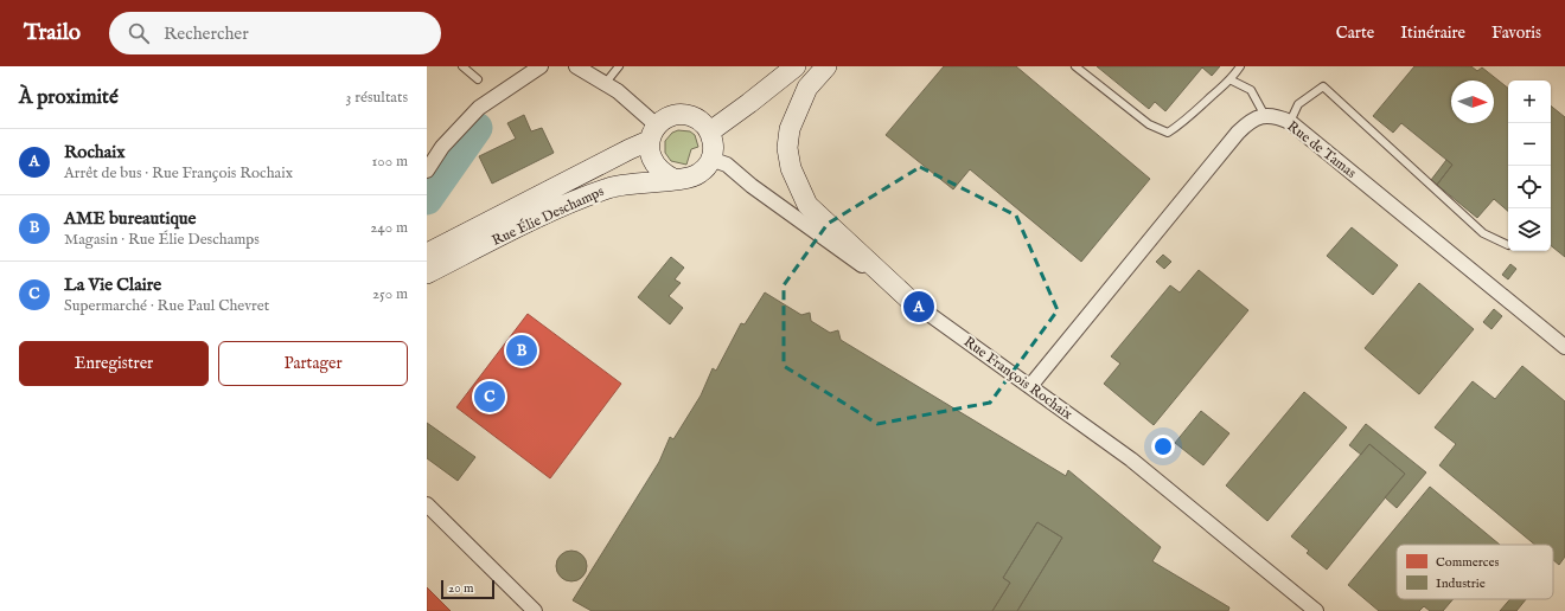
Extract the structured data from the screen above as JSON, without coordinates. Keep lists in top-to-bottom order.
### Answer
{
  "streets": {
    "main road": ["Rue Élie Deschamps"],
    "street": ["Rue de Tamas", "Rue François Rochaix"]
  },
  "crossings": [
    ["Rue Élie Deschamps", "Rue François Rochaix"]
  ],
  "legend": ["Commerces", "Industrie"],
  "scale_bar": "20 m",
  "north": "right",
  "page": {
    "header": "Trailo",
    "search": "Rechercher",
    "nav": ["Carte", "Itinéraire", "Favoris"],
    "heading": ["À proximité", "3 résultats"],
    "map_buttons": ["+", "−"],
    "list": [
      {
        "mark": "A",
        "name": "Rochaix",
        "note": "Arrêt de bus · Rue François Rochaix",
        "value": "100 m"
      },
      {
        "mark": "B",
        "name": "AME bureautique",
        "note": "Magasin · Rue Élie Deschamps",
        "value": "240 m"
      },
      {
        "mark": "C",
        "name": "La Vie Claire",
        "note": "Supermarché · Rue Paul Chevret",
        "value": "250 m"
      }
    ],
    "pins": ["A", "B", "C"],
    "buttons": ["Enregistrer", "Partager"],
    "scale": "20 m"
  }
}
